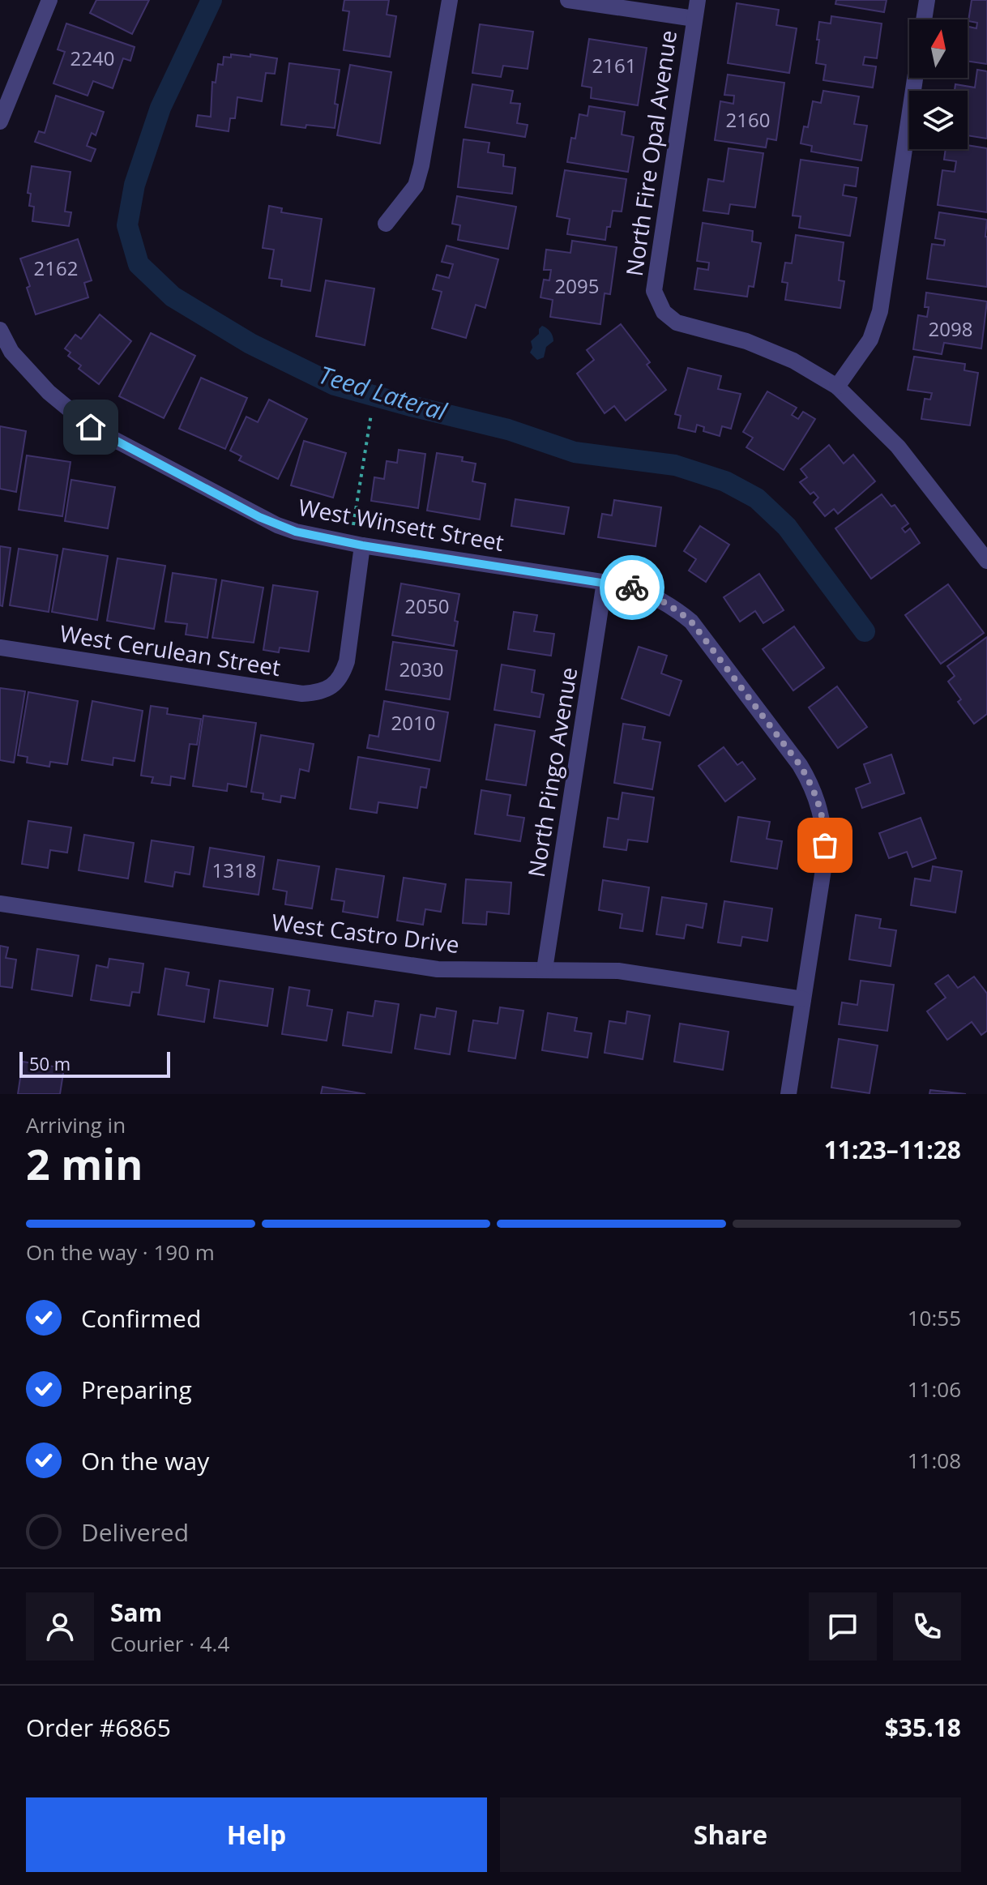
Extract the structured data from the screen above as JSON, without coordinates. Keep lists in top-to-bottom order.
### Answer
{
  "streets": {
    "street": [
      "North Fire Opal Avenue",
      "West Winsett Street",
      "West Cerulean Street",
      "North Pingo Avenue",
      "West Castro Drive"
    ]
  },
  "crossings": [
    ["West Winsett Street", "West Cerulean Street"],
    ["West Winsett Street", "North Pingo Avenue"],
    ["West Winsett Street", "West Castro Drive"],
    ["North Pingo Avenue", "West Castro Drive"]
  ],
  "water": ["Teed Lateral"],
  "house_numbers": [
    "2240",
    "2161",
    "2160",
    "2162",
    "2095",
    "2098",
    "2050",
    "2030",
    "2010",
    "1318"
  ],
  "scale_bar": "50 m",
  "north": "top",
  "page": {
    "scale": "50 m",
    "heading": ["2 min", "Arriving in", "11:23–11:28"],
    "panel": [
      "Sam",
      "Courier · 4.4",
      "Order #6865",
      "$35.18"
    ],
    "bar": "On the way · 190 m",
    "list": [
      ["Confirmed", "10:55"],
      ["Preparing", "11:06"],
      ["On the way", "11:08"],
      "Delivered"
    ],
    "buttons": ["Help", "Share"]
  }
}
